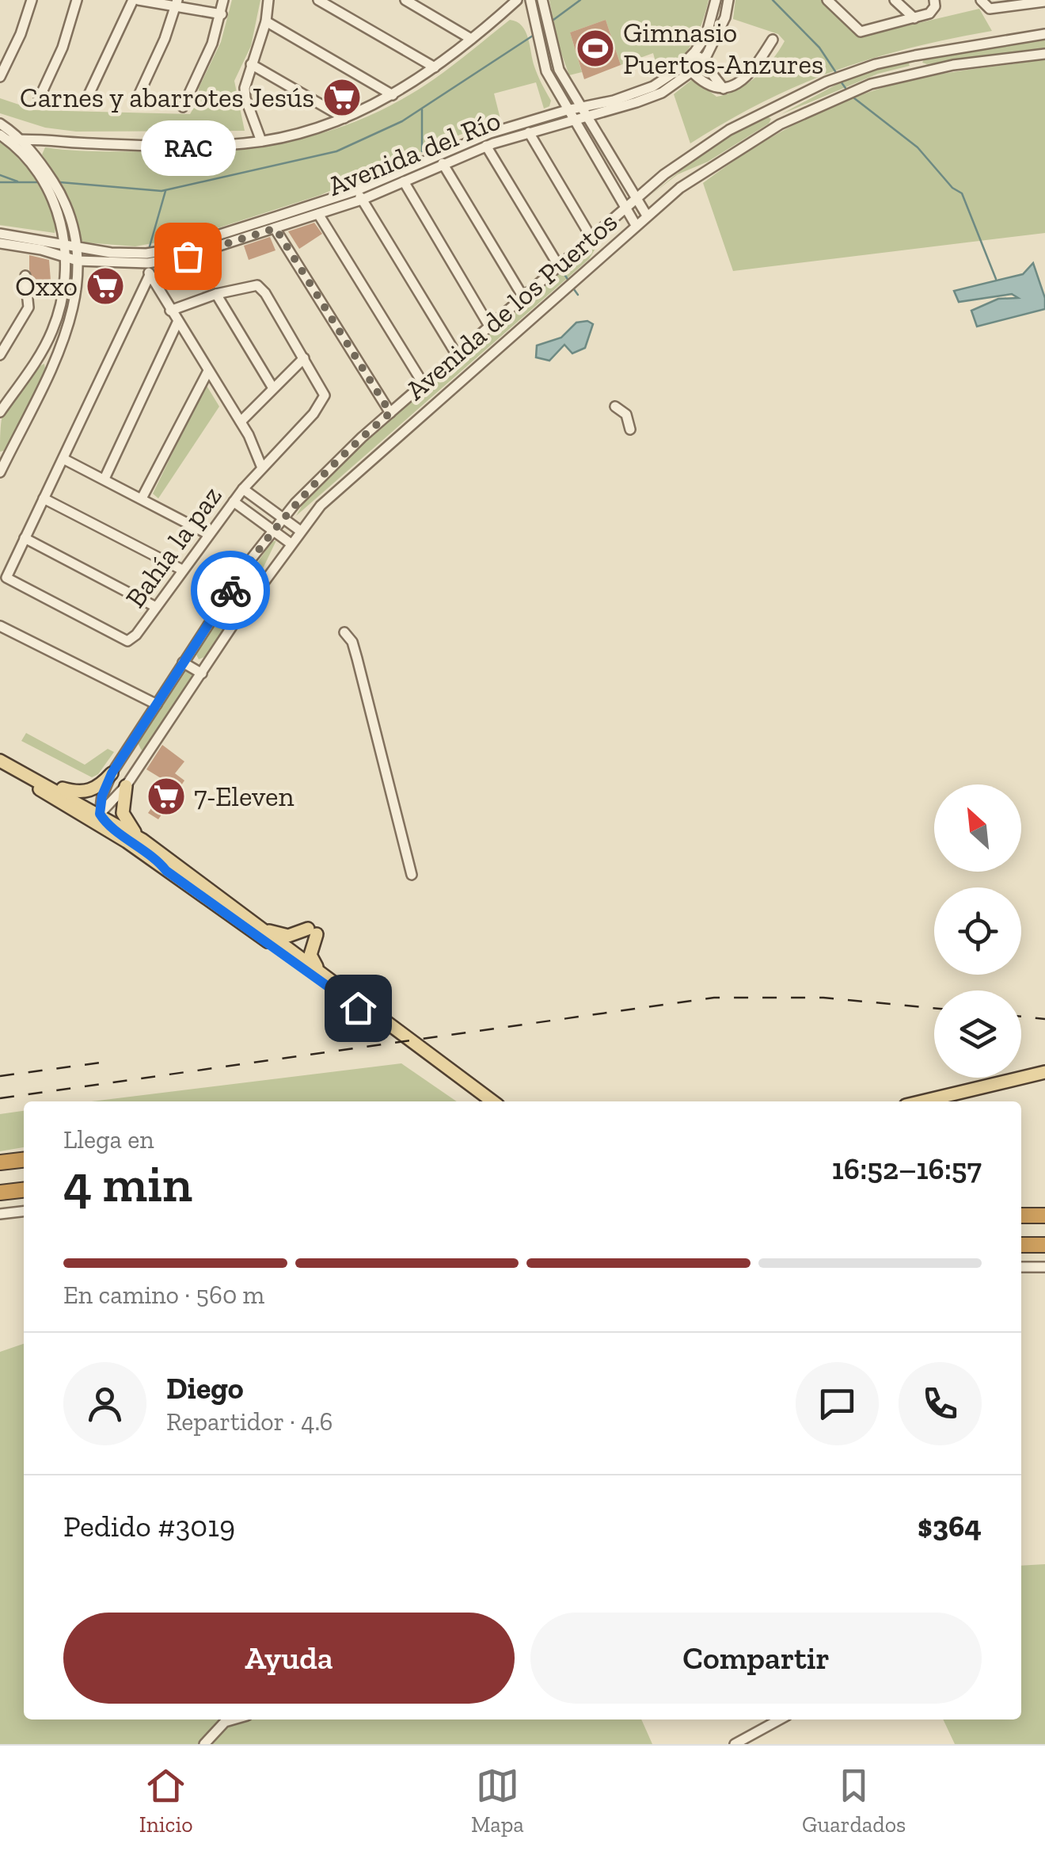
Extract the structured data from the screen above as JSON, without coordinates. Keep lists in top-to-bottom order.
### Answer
{
  "streets": {
    "street": ["Avenida del Río", "Avenida de los Puertos", "Bahía la paz"]
  },
  "places": {
    "sports": ["Gimnasio Puertos-Anzures"],
    "supermarket": ["Carnes y abarrotes Jesús", "Oxxo", "7-Eleven"],
    "other": ["RAC"]
  },
  "north": "top left",
  "page": {
    "bubble": "RAC",
    "heading": ["4 min", "Llega en", "16:52–16:57"],
    "panel": [
      "Diego",
      "Repartidor · 4.6",
      "Pedido #3019",
      "$364"
    ],
    "bar": "En camino · 560 m",
    "buttons": ["Ayuda", "Compartir"],
    "tabs": ["Inicio", "Mapa", "Guardados"]
  }
}
